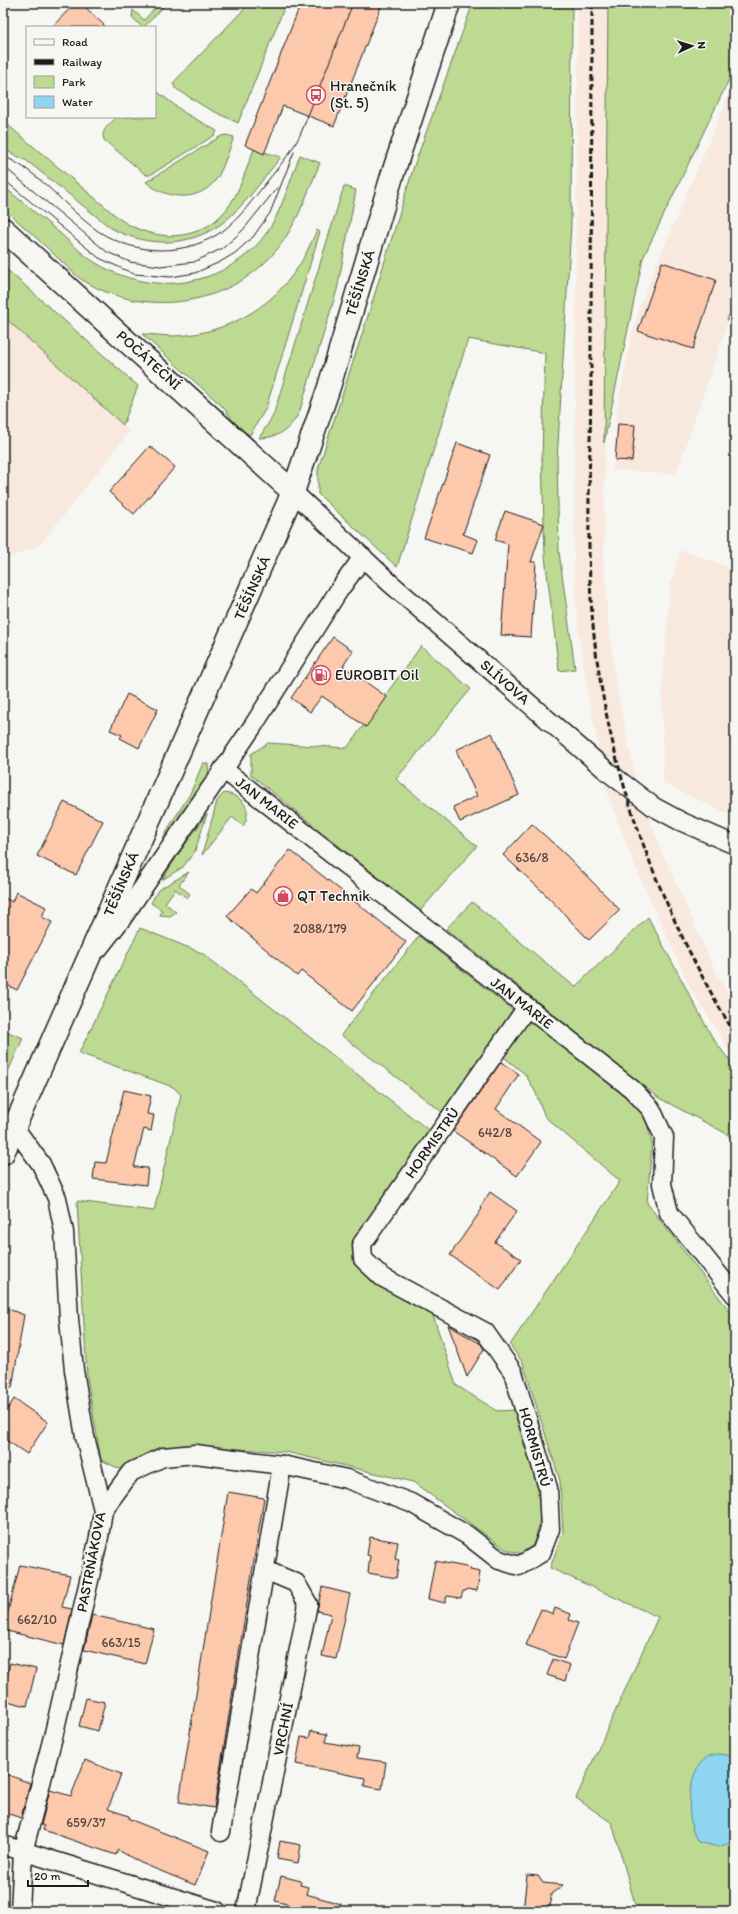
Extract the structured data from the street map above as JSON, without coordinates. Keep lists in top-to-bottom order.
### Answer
{
  "streets": {
    "main road": ["TĚŠÍNSKÁ", "POČÁTEČNÍ"],
    "street": [
      "SLÍVOVA",
      "JAN MARIE",
      "HORMISTRŮ",
      "PASTRŇÁKOVA",
      "VRCHNÍ"
    ]
  },
  "crossings": [
    ["TĚŠÍNSKÁ", "POČÁTEČNÍ"],
    ["TĚŠÍNSKÁ", "SLÍVOVA"],
    ["TĚŠÍNSKÁ", "PASTRŇÁKOVA"],
    ["POČÁTEČNÍ", "SLÍVOVA"],
    ["JAN MARIE", "HORMISTRŮ"],
    ["HORMISTRŮ", "PASTRŇÁKOVA"]
  ],
  "places": {
    "bus stop": ["Hranečník (St. 5)"],
    "fuel station": ["EUROBIT Oil"],
    "shop": ["QT Technik"]
  },
  "house_numbers": [
    "636/8",
    "2088/179",
    "642/8",
    "662/10",
    "663/15",
    "659/37"
  ],
  "legend": [
    "Road",
    "Railway",
    "Park",
    "Water"
  ],
  "scale_bar": "20 m",
  "north": "right"
}
